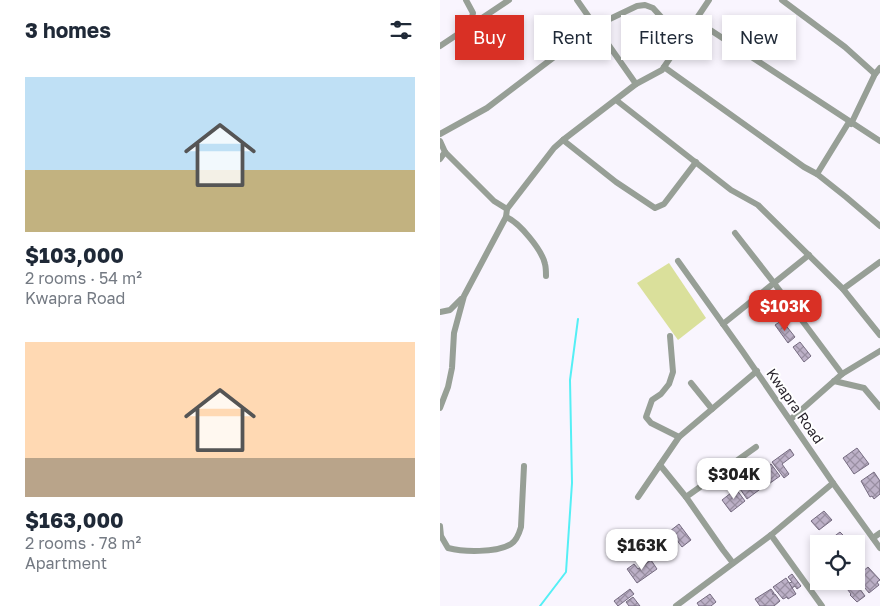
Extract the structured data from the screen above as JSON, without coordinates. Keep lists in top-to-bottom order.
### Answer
{
  "streets": {
    "street": ["Kwapra Road"]
  },
  "page": {
    "heading": "3 homes",
    "chip": [
      "Buy",
      "Rent",
      "Filters",
      "New"
    ],
    "list": [
      {
        "name": "$103,000",
        "note": "2 rooms · 54 m² · Kwapra Road"
      },
      {
        "name": "$163,000",
        "note": "2 rooms · 78 m² · Apartment"
      }
    ],
    "price": ["$103K", "$304K", "$163K"]
  }
}
